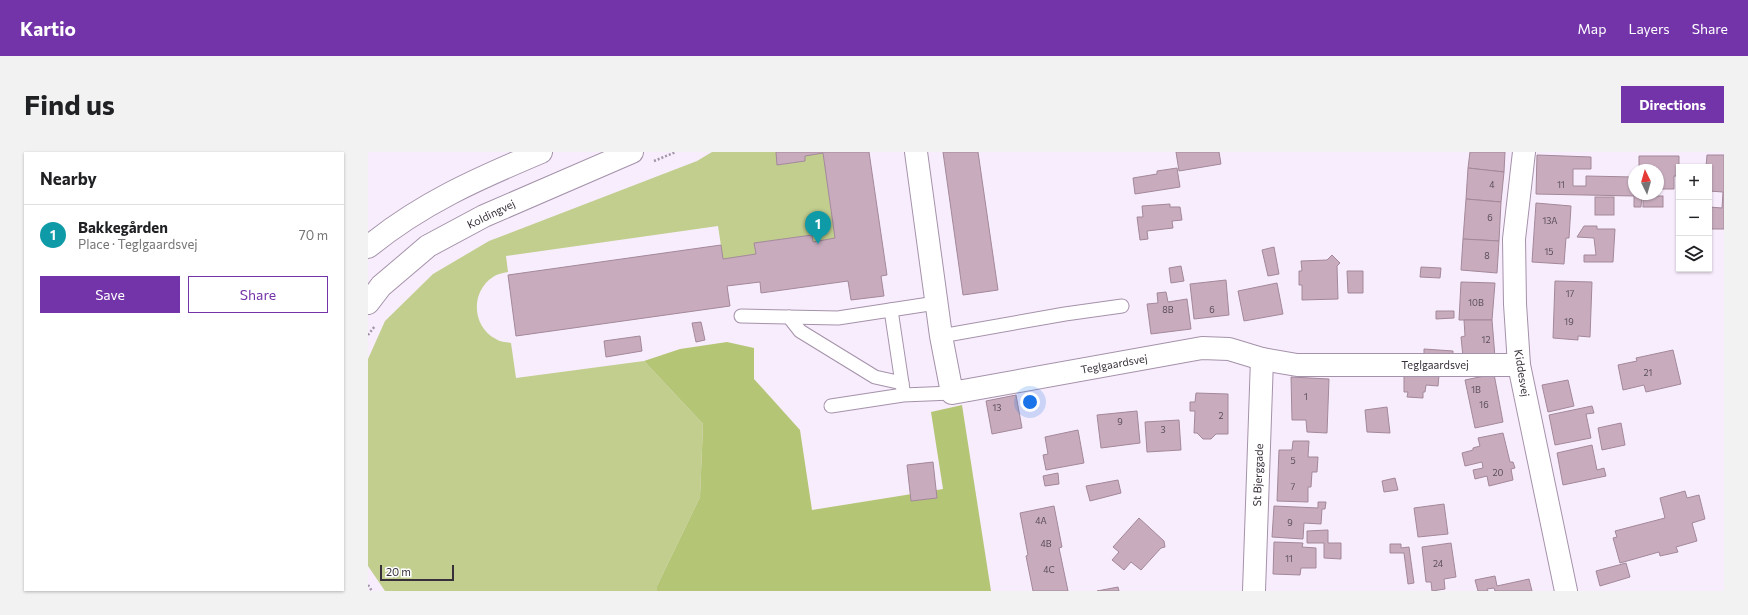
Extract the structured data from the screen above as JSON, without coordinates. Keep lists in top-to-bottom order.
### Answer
{
  "streets": {
    "street": [
      "Koldingvej",
      "Teglgaardsvej",
      "Kiddesvej",
      "St Bjerggade"
    ]
  },
  "crossings": [
    ["Teglgaardsvej", "Kiddesvej"],
    ["Teglgaardsvej", "St Bjerggade"]
  ],
  "house_numbers": [
    "4",
    "11",
    "6",
    "13A",
    "15",
    "8",
    "17",
    "10B",
    "8B",
    "6",
    "19",
    "12",
    "21",
    "1B",
    "1",
    "16",
    "13",
    "2",
    "9",
    "3",
    "5",
    "20",
    "7",
    "4A",
    "9",
    "4B",
    "11",
    "24",
    "4C"
  ],
  "scale_bar": "20 m",
  "north": "top",
  "page": {
    "header": "Kartio",
    "nav": ["Map", "Layers", "Share"],
    "buttons": [
      "Directions",
      ["Save", "Share"]
    ],
    "title": "Find us",
    "heading": "Nearby",
    "map_buttons": ["+", "−"],
    "list": [
      {
        "mark": "1",
        "name": "Bakkegården",
        "note": "Place · Teglgaardsvej",
        "value": "70 m"
      }
    ],
    "pins": "1",
    "scale": "20 m"
  }
}
